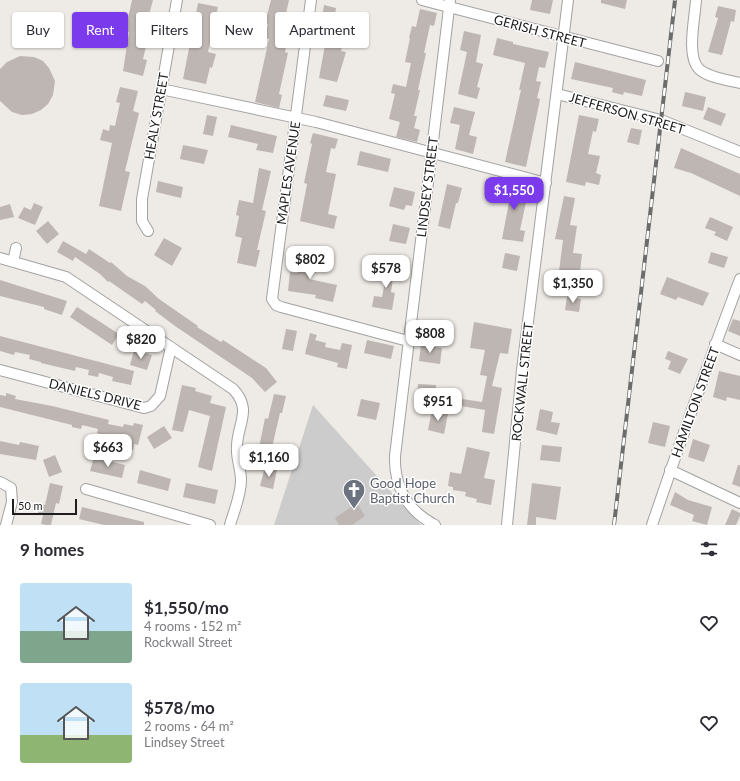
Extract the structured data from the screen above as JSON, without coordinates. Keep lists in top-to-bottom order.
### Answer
{
  "streets": {
    "street": [
      "GERISH STREET",
      "JEFFERSON STREET",
      "HEALY STREET",
      "MAPLES AVENUE",
      "LINDSEY STREET",
      "ROCKWALL STREET",
      "DANIELS DRIVE",
      "HAMILTON STREET"
    ]
  },
  "crossings": [
    ["GERISH STREET", "LINDSEY STREET"],
    ["GERISH STREET", "ROCKWALL STREET"],
    ["JEFFERSON STREET", "ROCKWALL STREET"],
    ["MAPLES AVENUE", "LINDSEY STREET"]
  ],
  "places": {
    "church": ["Good Hope Baptist Church"]
  },
  "scale_bar": "50 m",
  "page": {
    "chip": [
      "Buy",
      "Rent",
      "Filters",
      "New",
      "Apartment"
    ],
    "price": [
      "$1,550",
      "$802",
      "$578",
      "$1,350",
      "$808",
      "$820",
      "$951",
      "$663",
      "$1,160"
    ],
    "scale": "50 m",
    "heading": "9 homes",
    "list": [
      {
        "name": "$1,550/mo",
        "note": "4 rooms · 152 m² · Rockwall Street"
      },
      {
        "name": "$578/mo",
        "note": "2 rooms · 64 m² · Lindsey Street"
      }
    ]
  }
}
